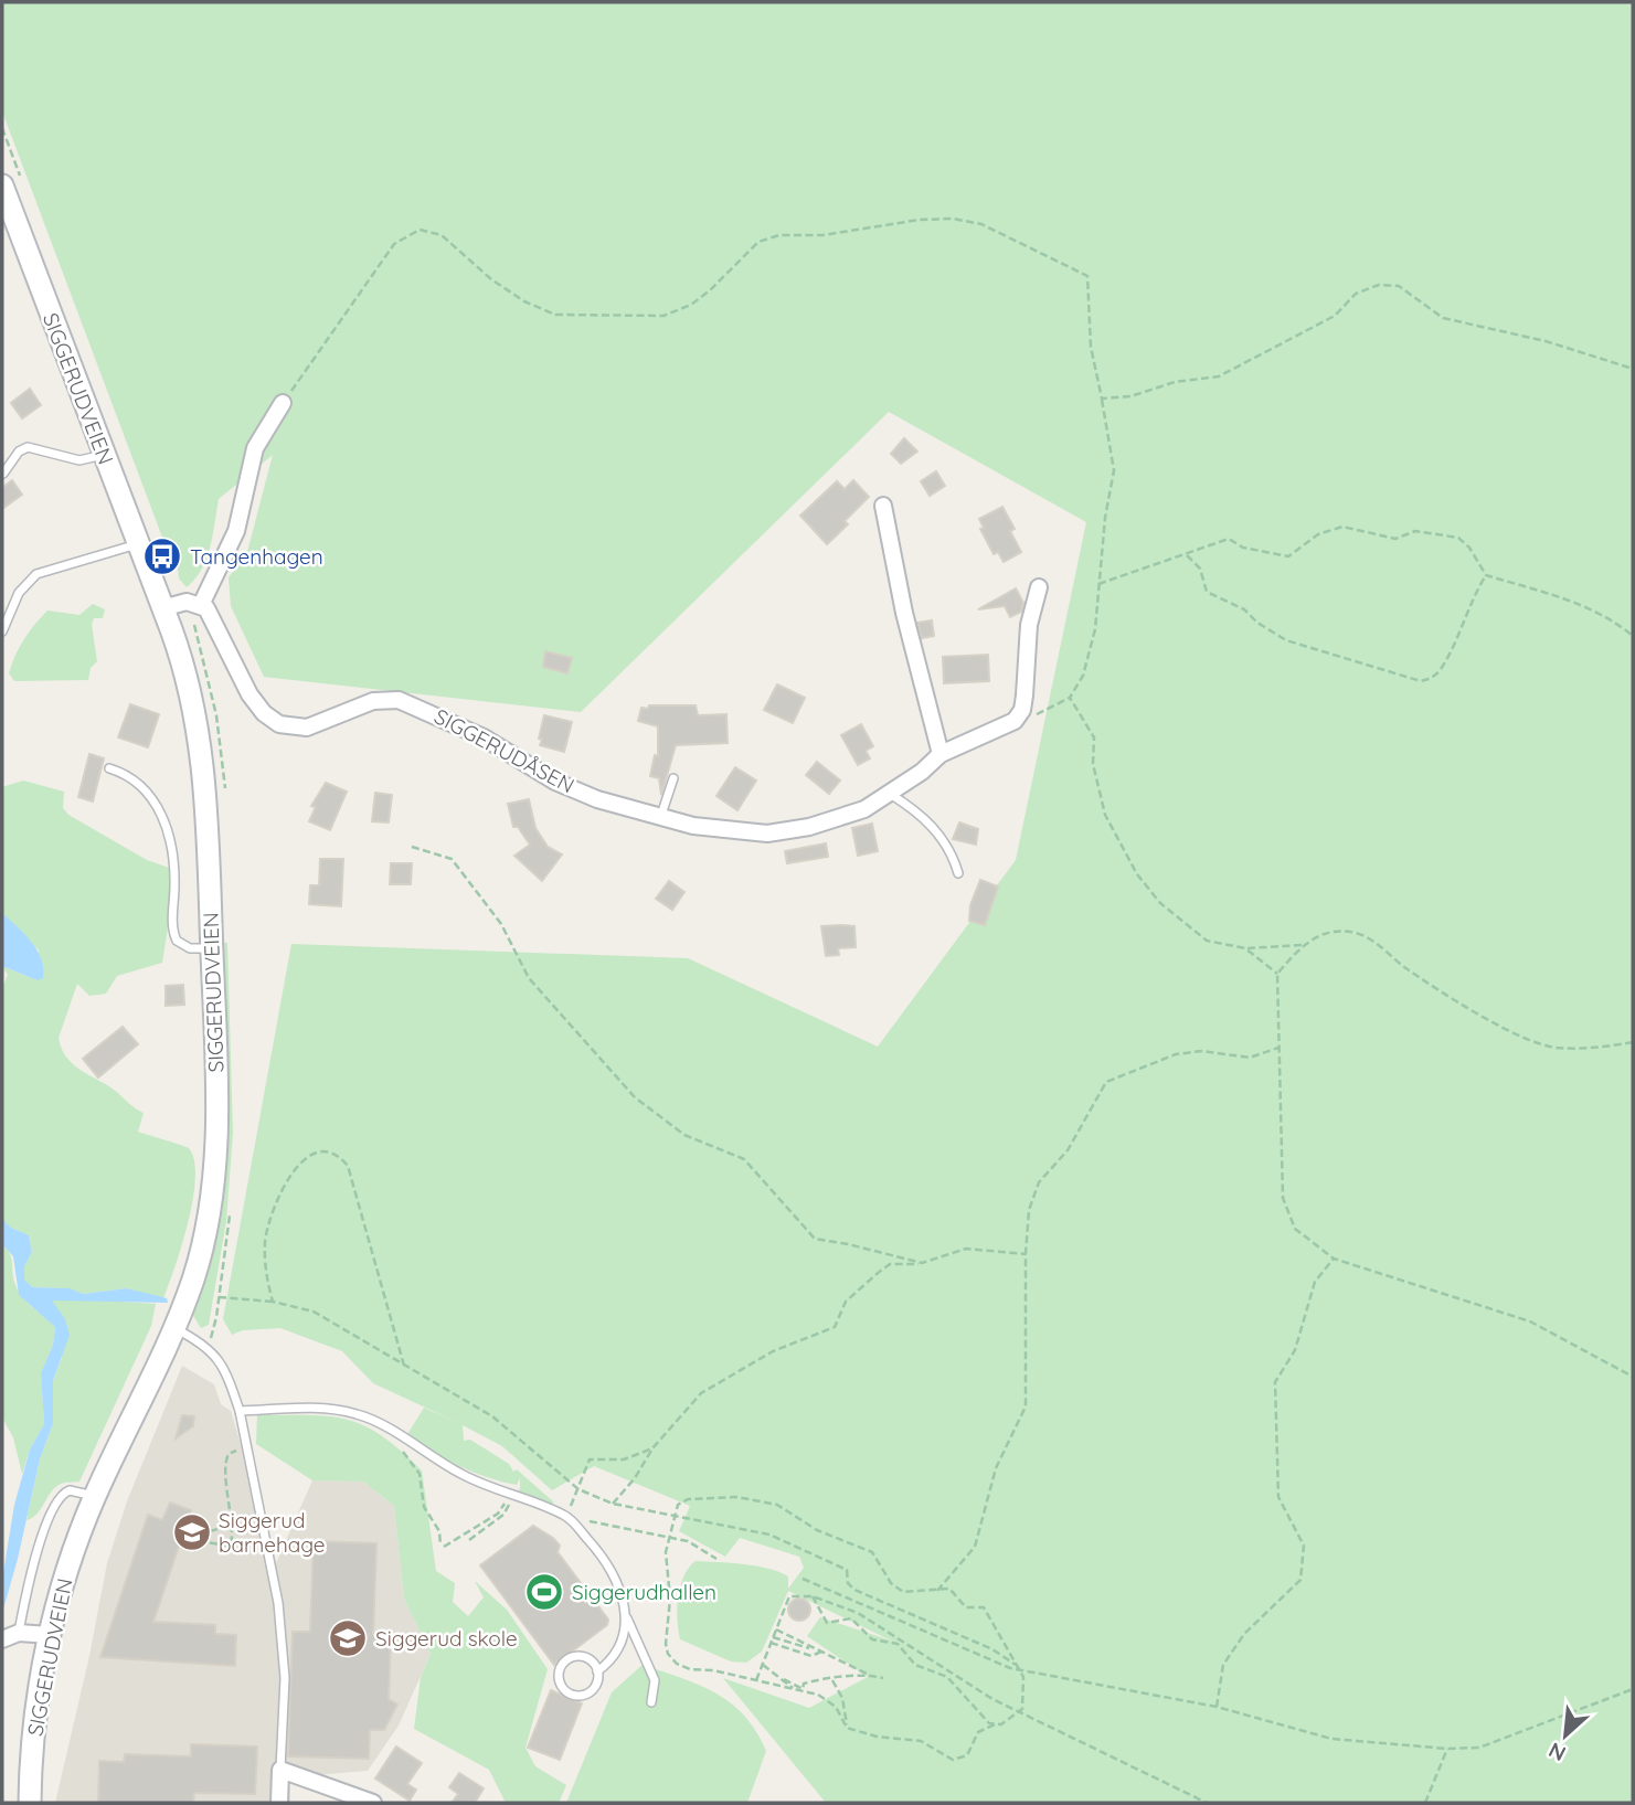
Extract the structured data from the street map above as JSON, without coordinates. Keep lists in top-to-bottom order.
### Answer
{
  "streets": {
    "main road": ["SIGGERUDVEIEN"],
    "street": ["SIGGERUDÅSEN"]
  },
  "places": {
    "bus stop": ["Tangenhagen"],
    "school or university": ["Siggerud barnehage", "Siggerud skole"],
    "sports": ["Siggerudhallen"]
  },
  "north": "bottom left"
}
